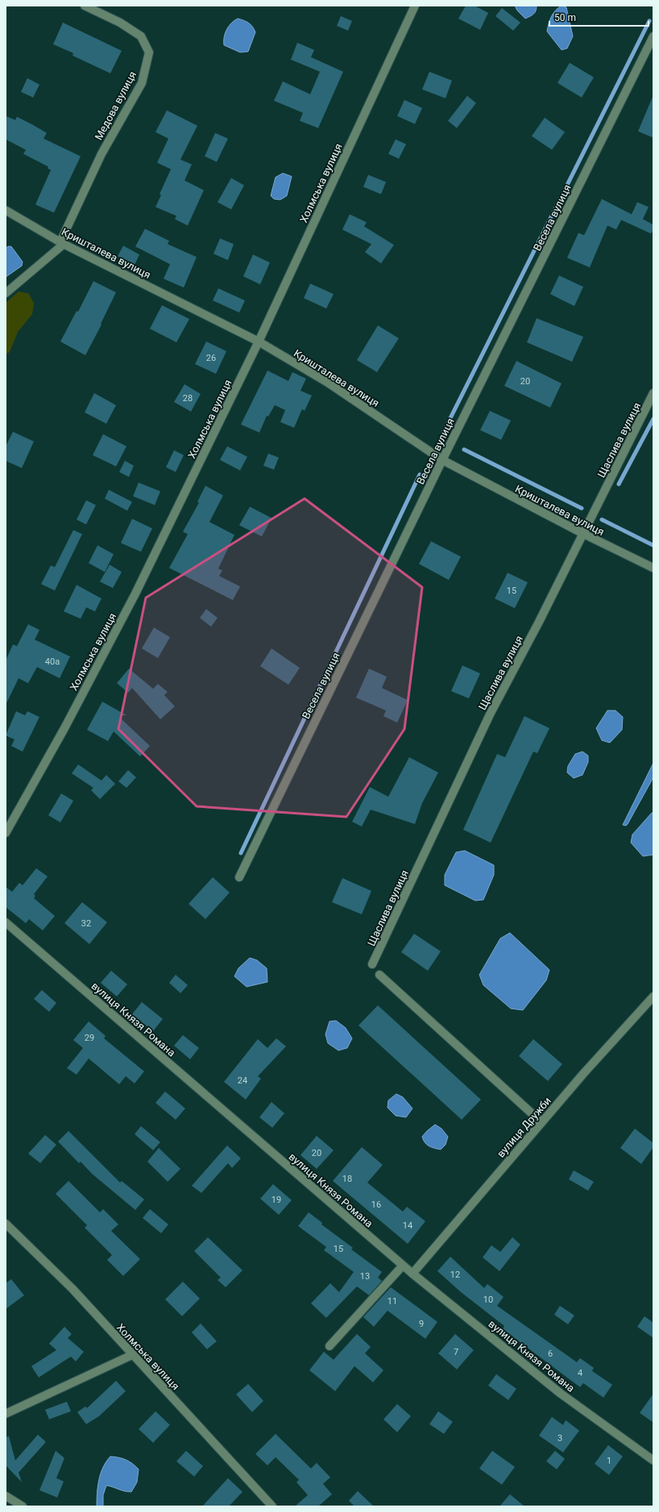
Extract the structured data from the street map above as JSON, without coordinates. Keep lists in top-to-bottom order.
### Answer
{
  "streets": {
    "street": [
      "Медова вулиця",
      "Холмська вулиця",
      "Весела вулиця",
      "Кришталева вулиця",
      "Щаслива вулиця",
      "вулиця Князя Романа",
      "вулиця Дружби"
    ]
  },
  "crossings": [
    ["Медова вулиця", "Кришталева вулиця"],
    ["Холмська вулиця", "Кришталева вулиця"],
    ["Весела вулиця", "Кришталева вулиця"],
    ["Кришталева вулиця", "Щаслива вулиця"],
    ["вулиця Князя Романа", "вулиця Дружби"]
  ],
  "house_numbers": [
    "26",
    "20",
    "28",
    "15",
    "40а",
    "32",
    "29",
    "24",
    "20",
    "18",
    "19",
    "16",
    "14",
    "15",
    "12",
    "13",
    "10",
    "11",
    "9",
    "7",
    "6",
    "4",
    "3",
    "1"
  ],
  "scale_bar": "50 m"
}
